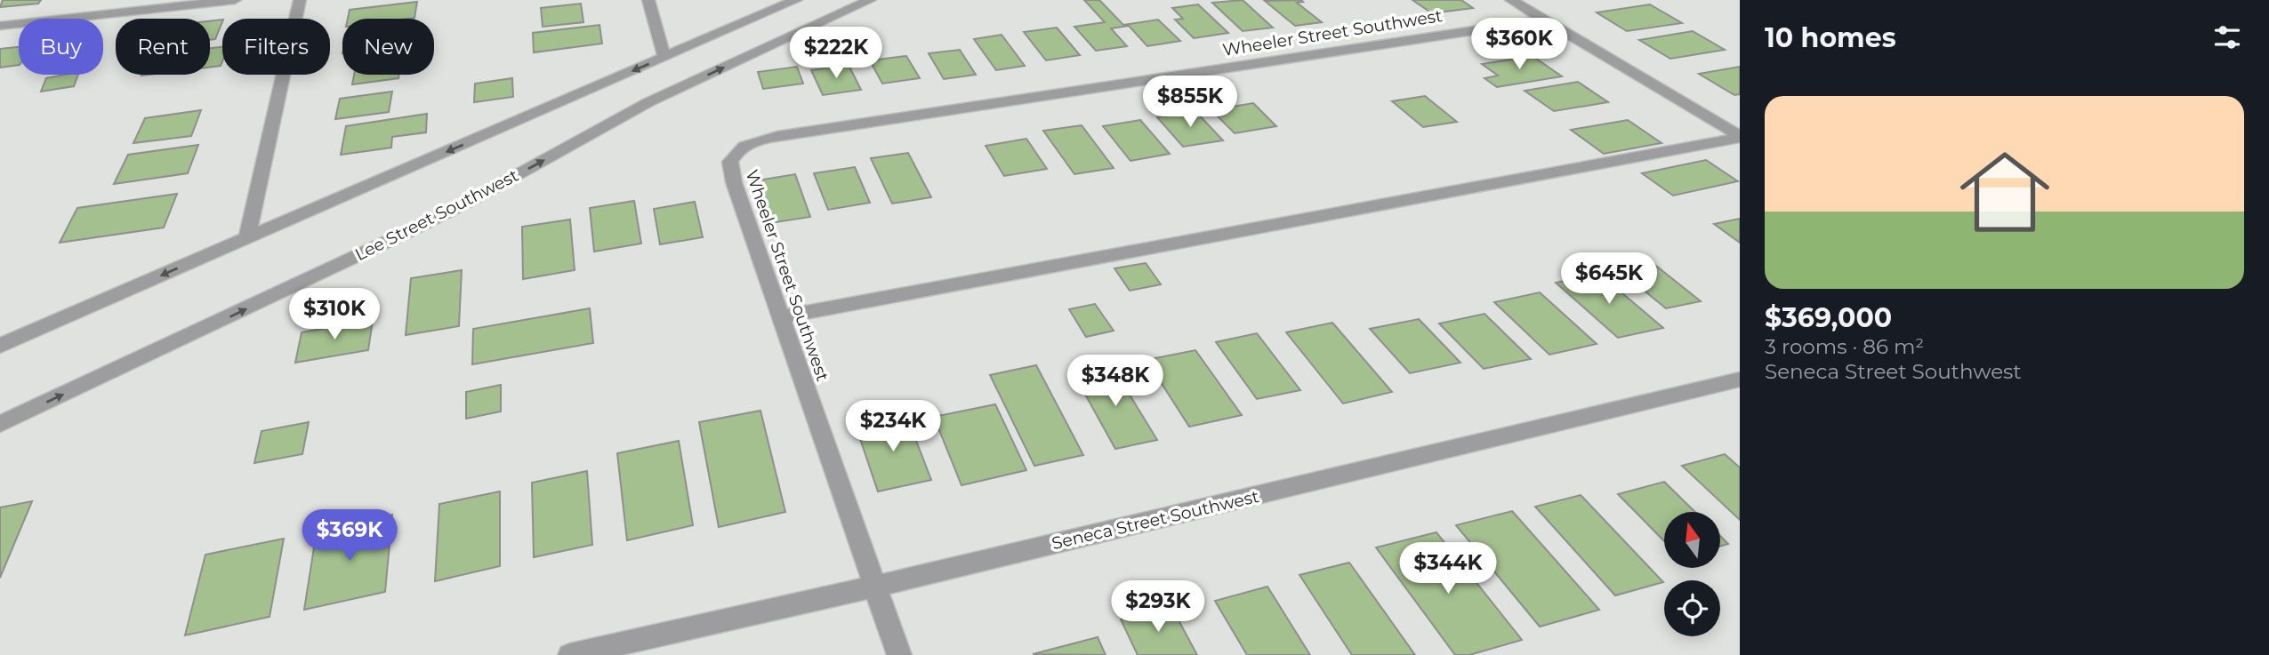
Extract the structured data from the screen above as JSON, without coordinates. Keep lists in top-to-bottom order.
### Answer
{
  "streets": {
    "street": ["Wheeler Street Southwest", "Lee Street Southwest", "Seneca Street Southwest"]
  },
  "crossings": [
    ["Wheeler Street Southwest", "Seneca Street Southwest"]
  ],
  "north": "top",
  "page": {
    "heading": "10 homes",
    "price": [
      "$360K",
      "$222K",
      "$855K",
      "$645K",
      "$310K",
      "$348K",
      "$234K",
      "$369K",
      "$344K",
      "$293K"
    ],
    "chip": [
      "Buy",
      "Rent",
      "Filters",
      "New"
    ],
    "list": [
      {
        "name": "$369,000",
        "note": "3 rooms · 86 m² · Seneca Street Southwest"
      }
    ]
  }
}
